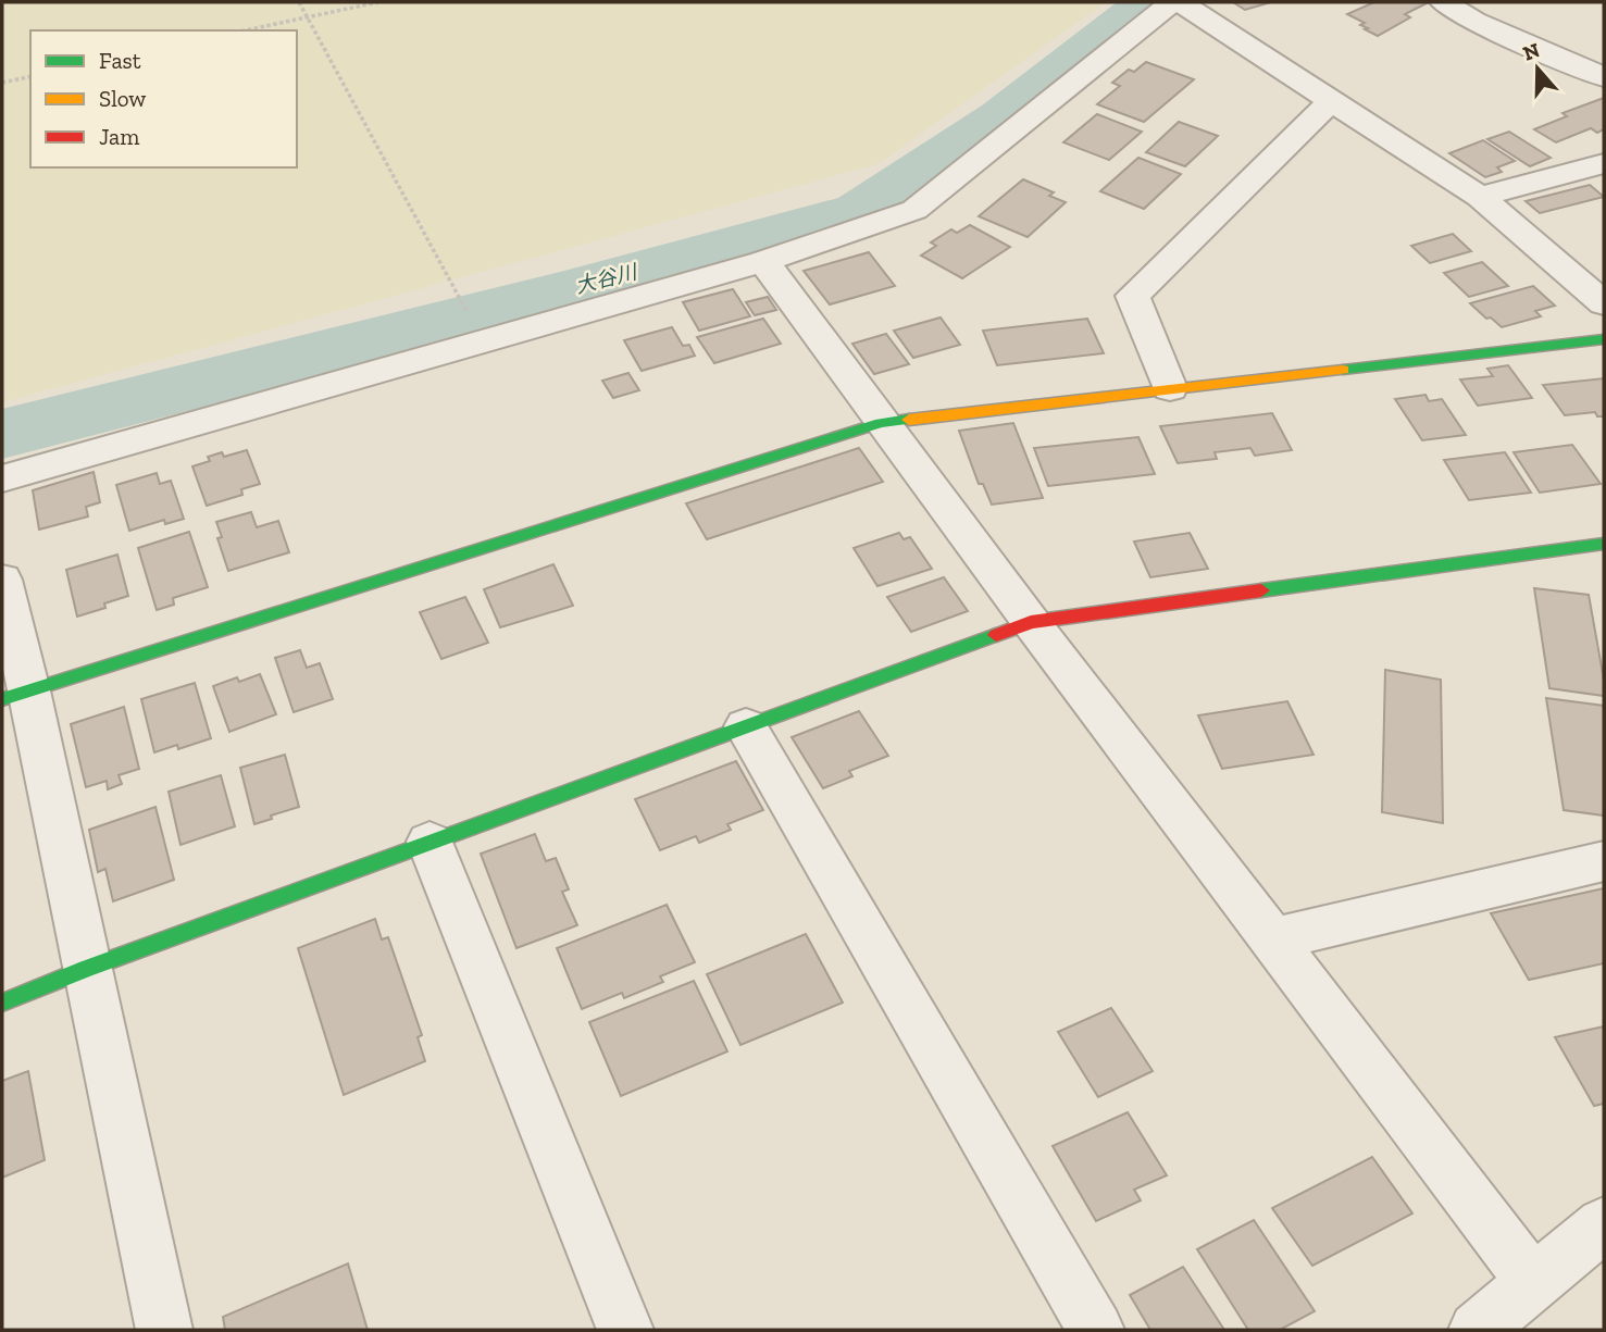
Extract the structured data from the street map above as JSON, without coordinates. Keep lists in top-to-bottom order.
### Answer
{
  "water": ["大谷川"],
  "legend": ["Fast", "Slow", "Jam"],
  "north": "top"
}
